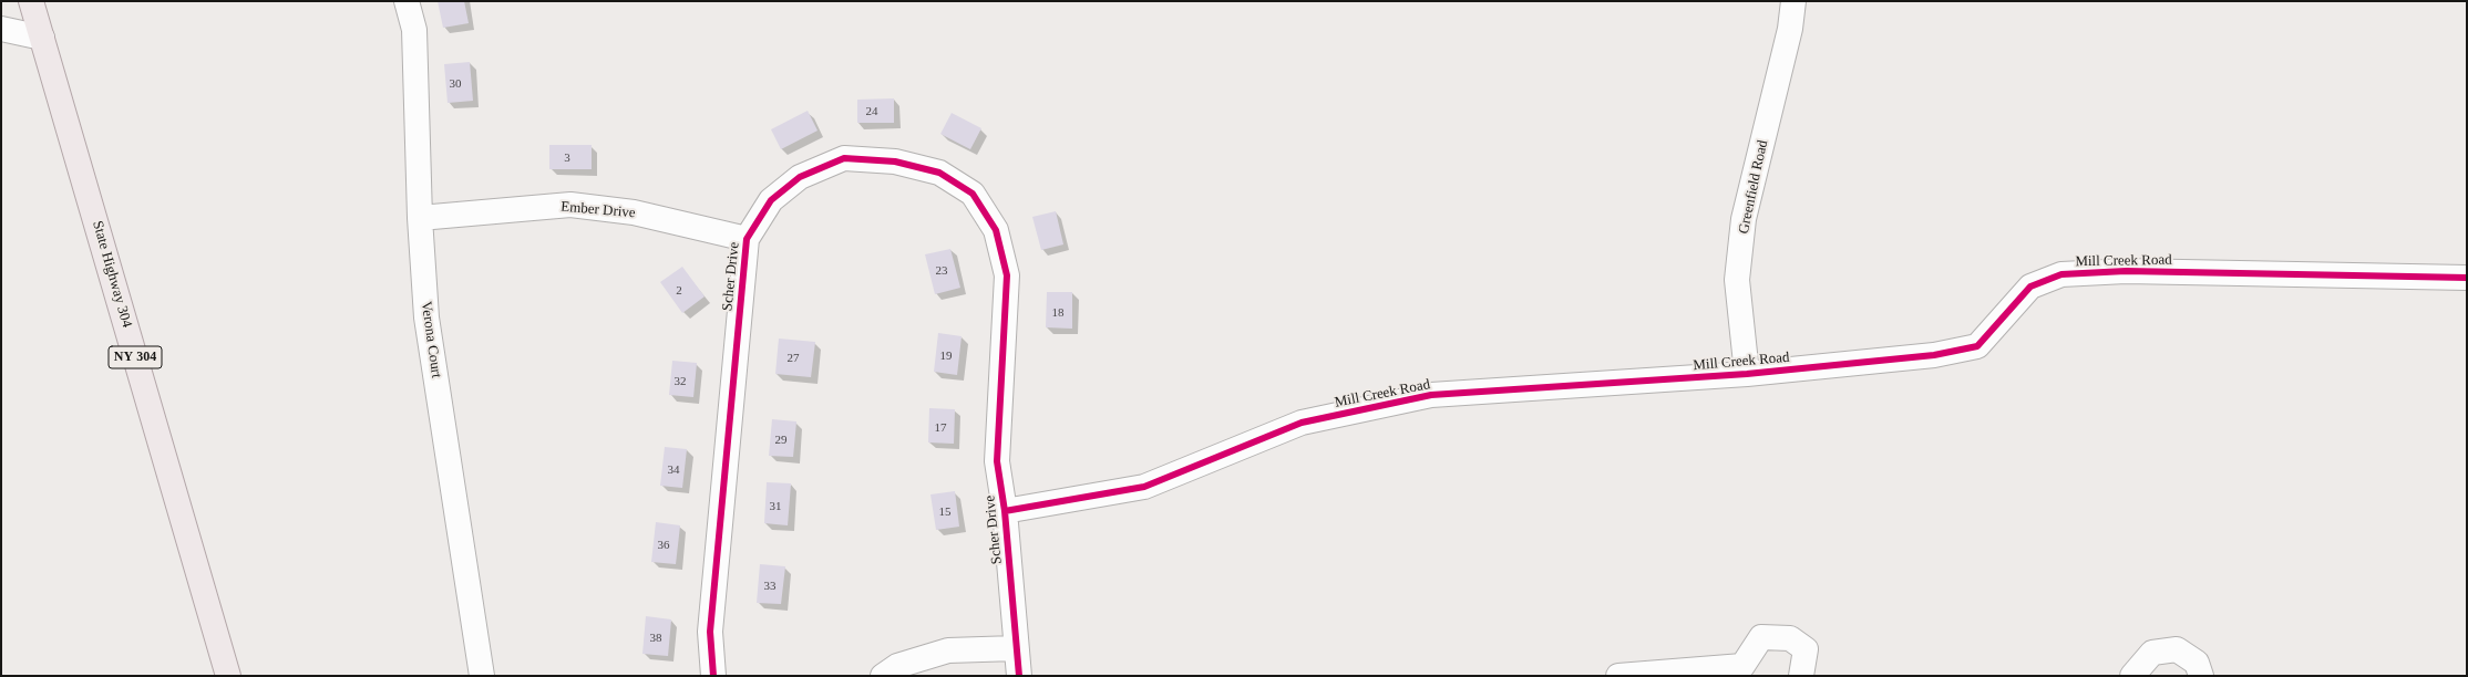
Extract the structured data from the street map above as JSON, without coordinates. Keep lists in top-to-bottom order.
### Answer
{
  "streets": {
    "main road": ["State Highway 304", "NY 304"],
    "street": [
      "Greenfield Road",
      "Ember Drive",
      "Mill Creek Road",
      "Scher Drive",
      "Verona Court"
    ]
  },
  "crossings": [
    ["Greenfield Road", "Mill Creek Road"],
    ["Ember Drive", "Scher Drive"],
    ["Ember Drive", "Verona Court"],
    ["Mill Creek Road", "Scher Drive"]
  ],
  "house_numbers": [
    "30",
    "24",
    "3",
    "23",
    "2",
    "18",
    "19",
    "27",
    "32",
    "17",
    "29",
    "34",
    "31",
    "15",
    "36",
    "33",
    "38"
  ]
}
